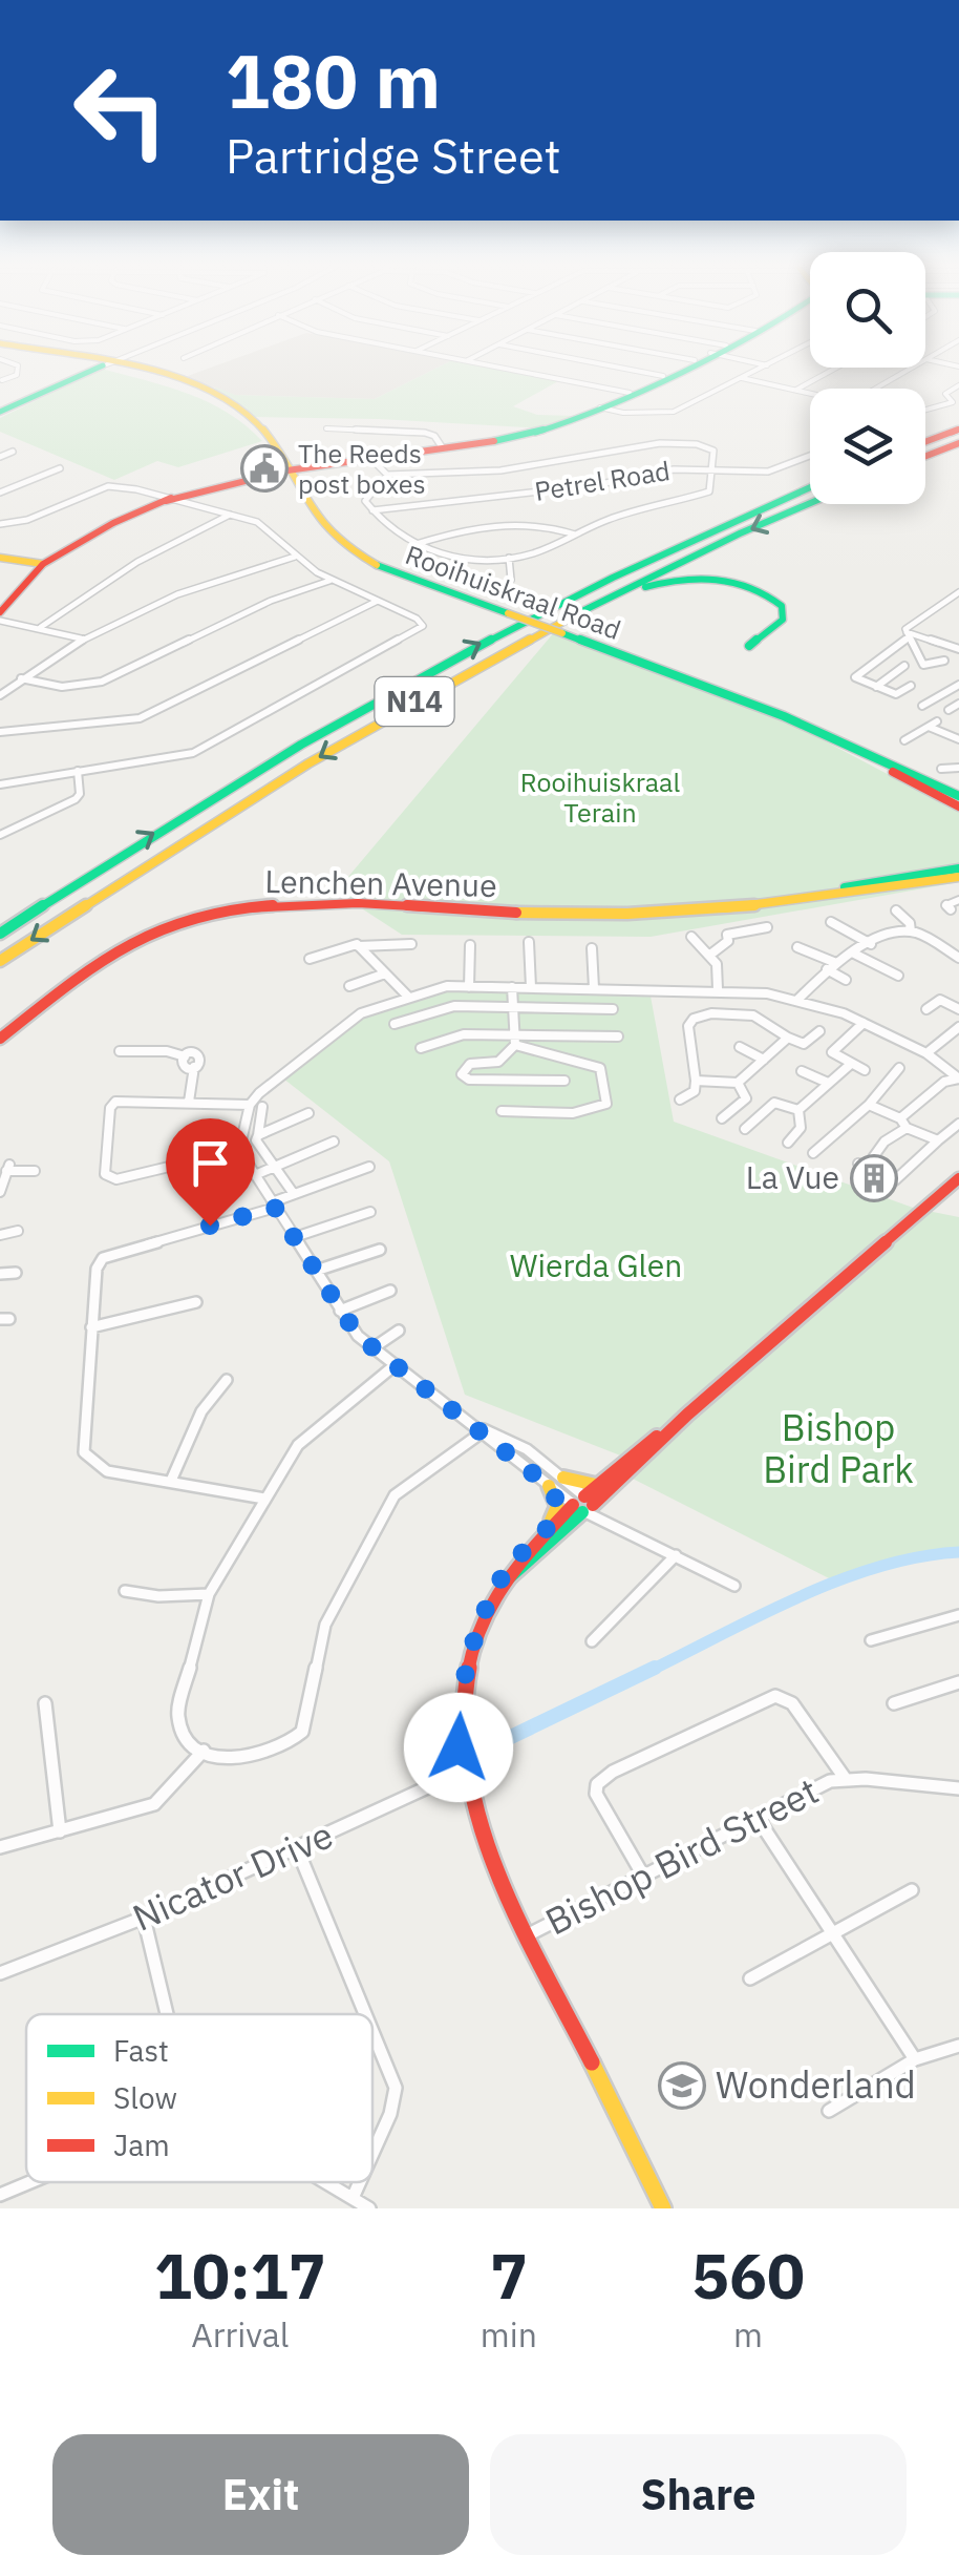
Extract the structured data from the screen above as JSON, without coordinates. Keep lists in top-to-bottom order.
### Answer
{
  "streets": {
    "main road": ["Rooihuiskraal Road", "N14", "Lenchen Avenue"],
    "street": ["Petrel Road", "Bishop Bird Street", "Nicator Drive"]
  },
  "parks": ["Rooihuiskraal Terain", "Wierda Glen", "Bishop Bird Park"],
  "places": {
    "public building": ["The Reeds post boxes"],
    "building": ["La Vue"],
    "school or university": ["Wonderland"]
  },
  "legend": ["Fast", "Slow", "Jam"],
  "page": {
    "turn": ["180 m", "Partridge Street"],
    "eta": [
      "10:17",
      "Arrival",
      "7",
      "min",
      "560",
      "m"
    ],
    "buttons": ["Exit", "Share"]
  }
}
